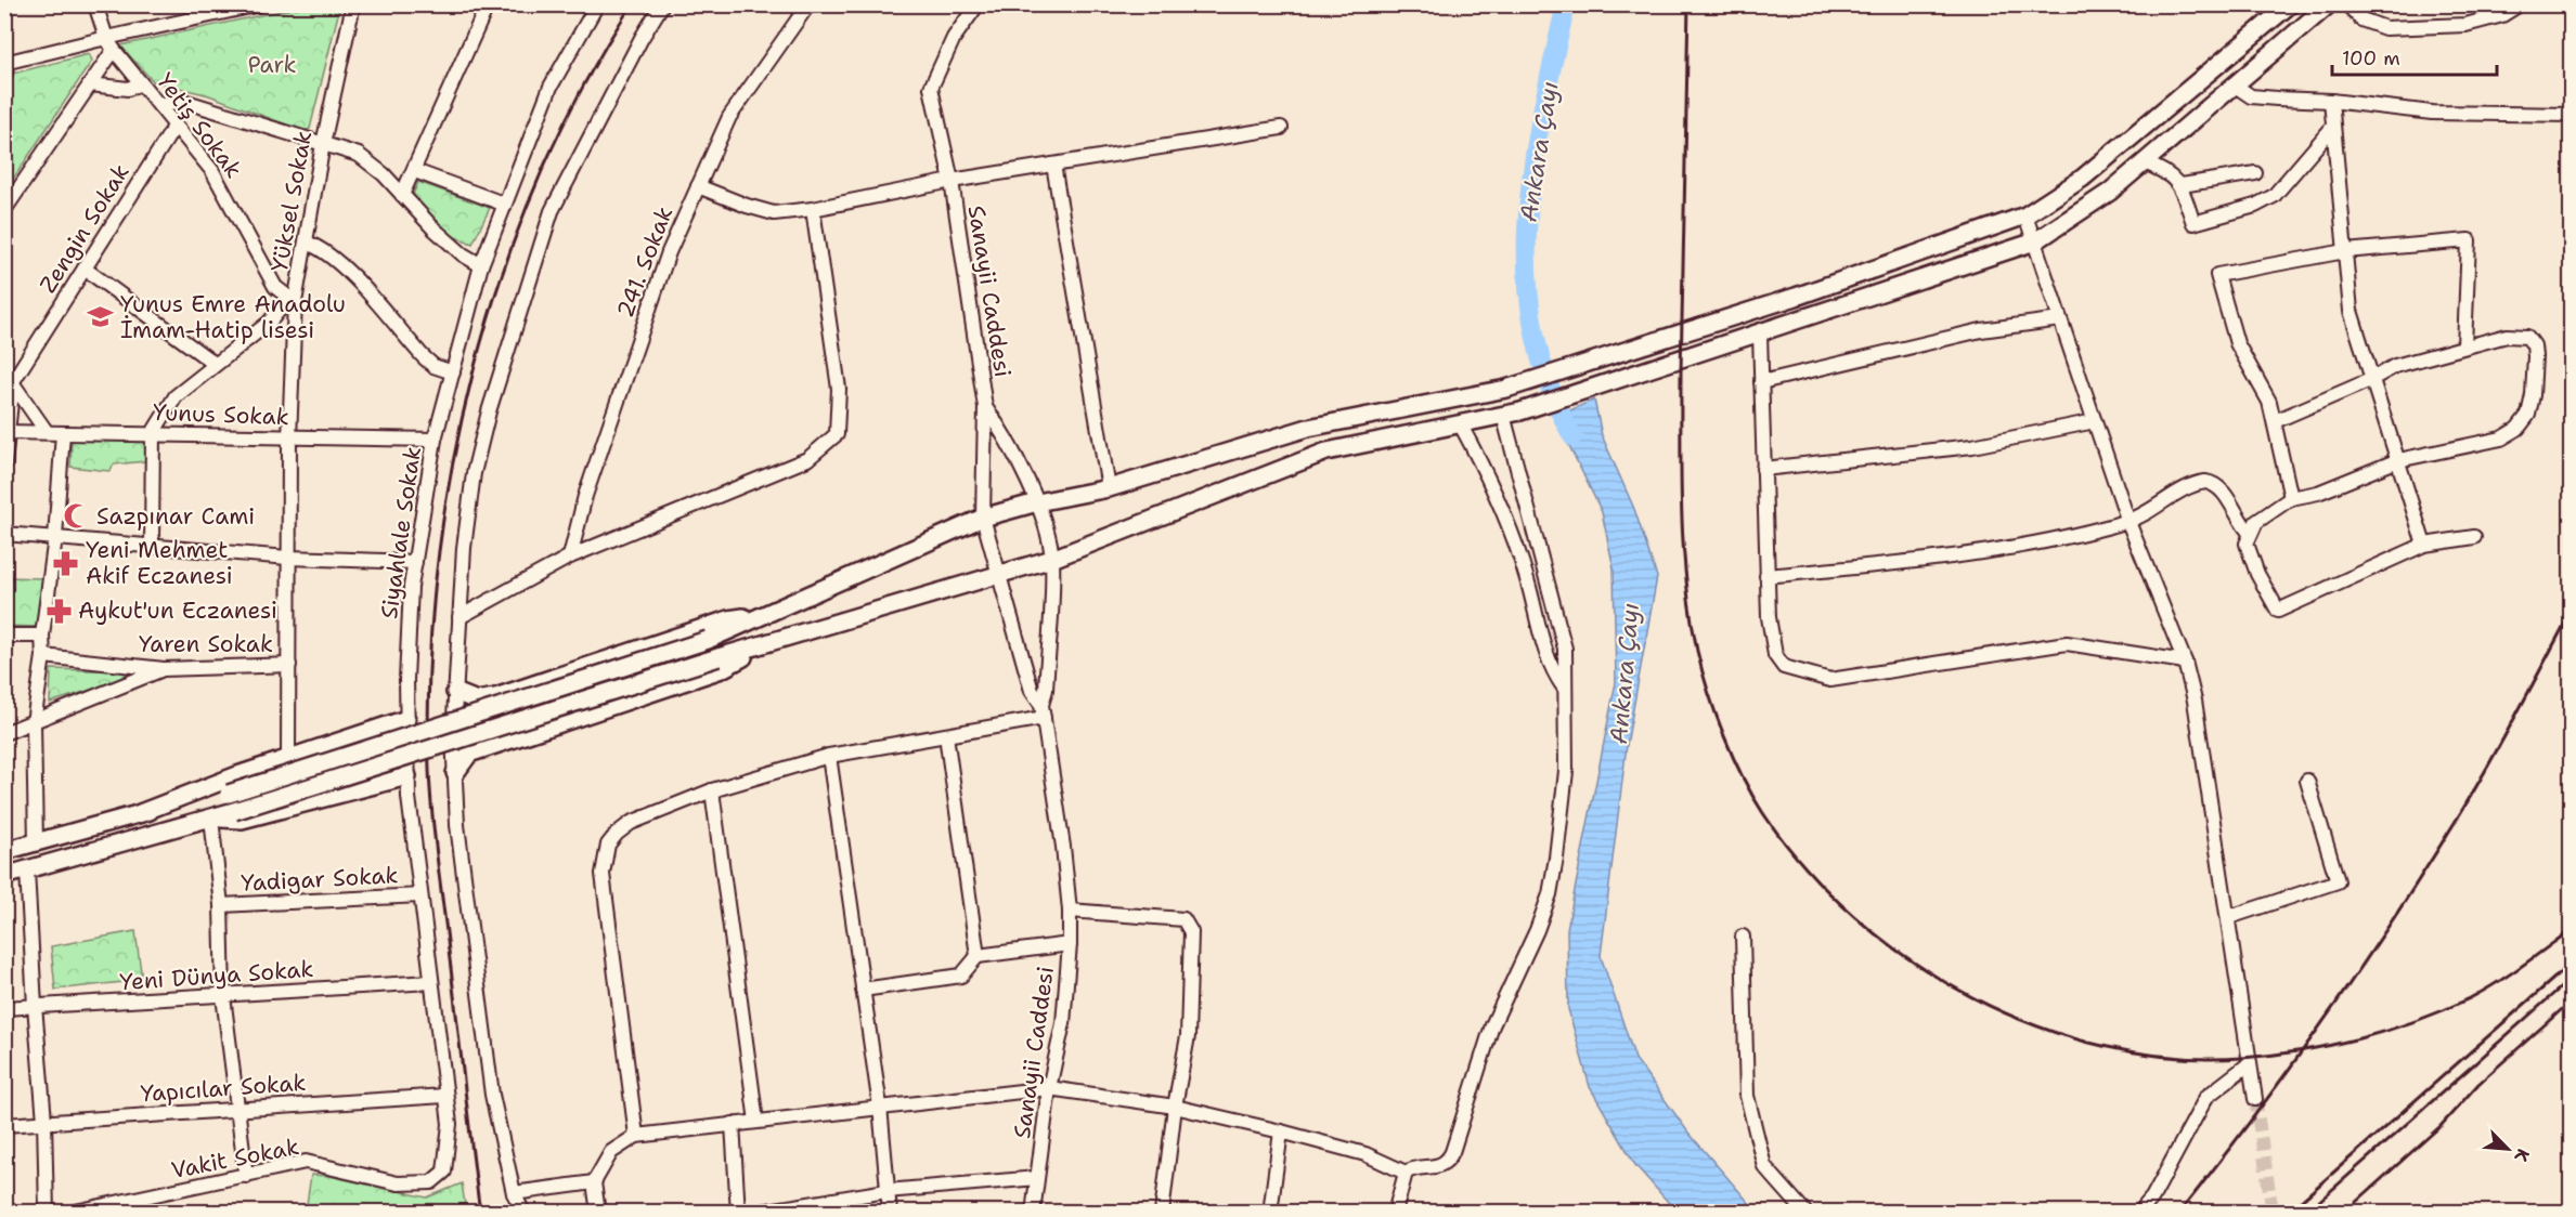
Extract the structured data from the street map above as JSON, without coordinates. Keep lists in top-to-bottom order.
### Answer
{
  "streets": {
    "street": [
      "Yetiş Sokak",
      "Yüksel Sokak",
      "Zengin Sokak",
      "241. Sokak",
      "Sanayii Caddesi",
      "Yunus Sokak",
      "Siyahlale Sokak",
      "Yaren Sokak",
      "Yadigar Sokak",
      "Yeni Dünya Sokak",
      "Yapıcılar Sokak",
      "Vakit Sokak"
    ]
  },
  "crossings": [
    ["Yetiş Sokak", "Yüksel Sokak"],
    ["Yetiş Sokak", "Zengin Sokak"],
    ["Yüksel Sokak", "Yunus Sokak"],
    ["Yüksel Sokak", "Yaren Sokak"],
    ["Zengin Sokak", "Yunus Sokak"],
    ["Yunus Sokak", "Siyahlale Sokak"],
    ["Siyahlale Sokak", "Yadigar Sokak"],
    ["Siyahlale Sokak", "Yeni Dünya Sokak"],
    ["Siyahlale Sokak", "Yapıcılar Sokak"],
    ["Siyahlale Sokak", "Vakit Sokak"],
    ["Yapıcılar Sokak", "Vakit Sokak"]
  ],
  "water": ["Ankara Çayı"],
  "parks": ["Park"],
  "places": {
    "school or university": ["Yunus Emre Anadolu İmam-Hatip lisesi"],
    "mosque": ["Sazpınar Cami"],
    "pharmacy": ["Yeni Mehmet Akif Eczanesi", "Aykut'un Eczanesi"]
  },
  "scale_bar": "100 m",
  "north": "bottom right"
}
